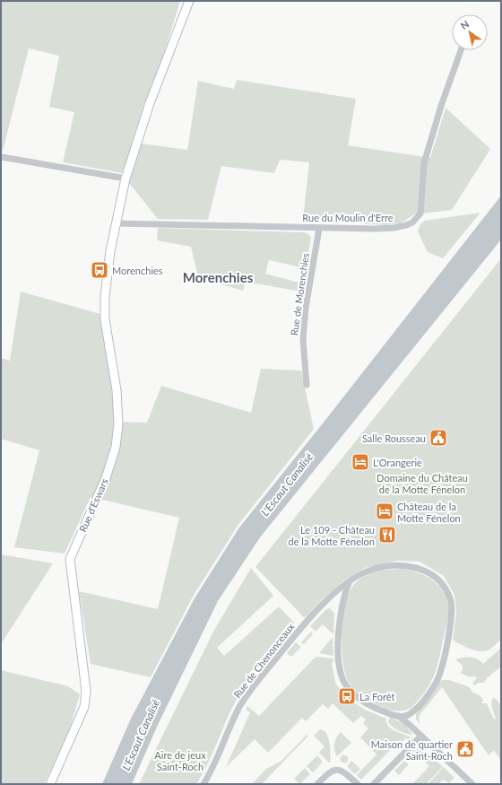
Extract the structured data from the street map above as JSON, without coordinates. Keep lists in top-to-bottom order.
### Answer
{
  "streets": {
    "street": [
      "Rue du Moulin d'Erre",
      "Rue de Morenchies",
      "Rue d'Eswars",
      "Rue de Chenonceaux"
    ]
  },
  "crossings": [
    ["Rue du Moulin d'Erre", "Rue de Morenchies"],
    ["Rue du Moulin d'Erre", "Rue d'Eswars"]
  ],
  "districts": ["Morenchies"],
  "water": ["L'Escaut Canalisé"],
  "parks": ["Domaine du Château de la Motte Fénelon", "Aire de jeux Saint-Roch"],
  "places": {
    "bus stop": ["Morenchies", "La Forêt"],
    "public building": ["Salle Rousseau", "Maison de quartier Saint-Roch"],
    "hotel": ["L'Orangerie", "Château de la Motte Fénelon"],
    "restaurant": ["Le 109 - Château de la Motte Fénelon"]
  },
  "north": "top left"
}
